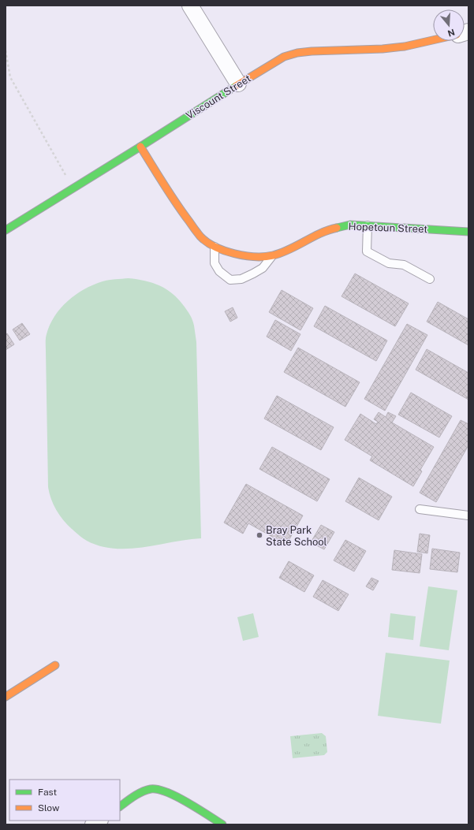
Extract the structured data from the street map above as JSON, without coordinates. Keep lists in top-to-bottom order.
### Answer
{
  "streets": {
    "street": ["Viscount Street", "Hopetoun Street"]
  },
  "crossings": [
    ["Viscount Street", "Hopetoun Street"]
  ],
  "places": ["Bray Park State School"],
  "legend": ["Fast", "Slow"],
  "north": "bottom"
}
